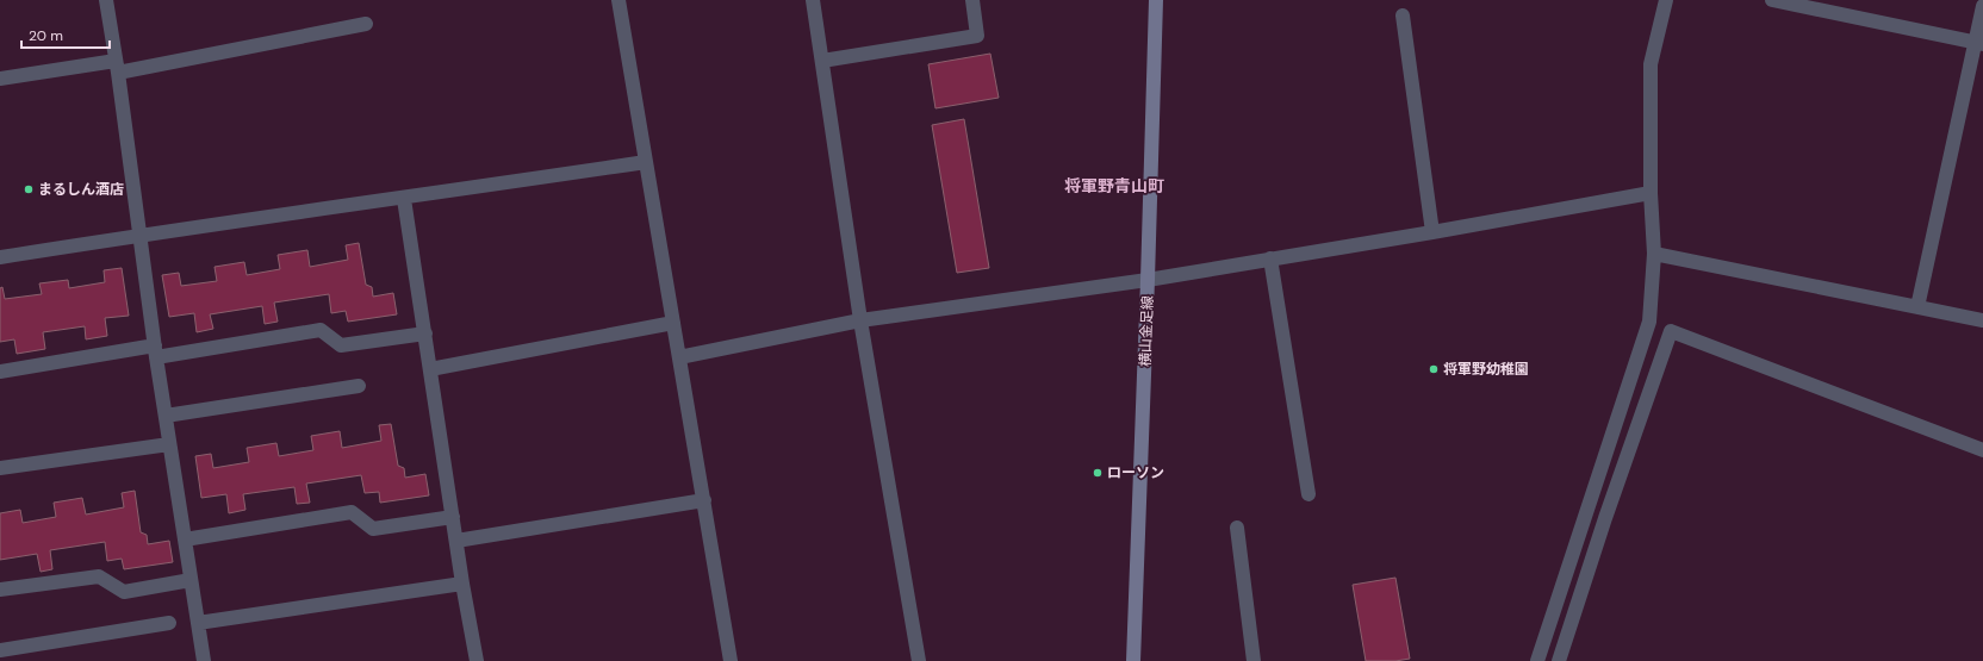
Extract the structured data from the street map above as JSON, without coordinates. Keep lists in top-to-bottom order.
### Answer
{
  "streets": {
    "street": ["横山金足線"]
  },
  "districts": ["将軍野青山町"],
  "places": ["まるしん酒店", "将軍野幼稚園", "ローソン"],
  "scale_bar": "20 m"
}
